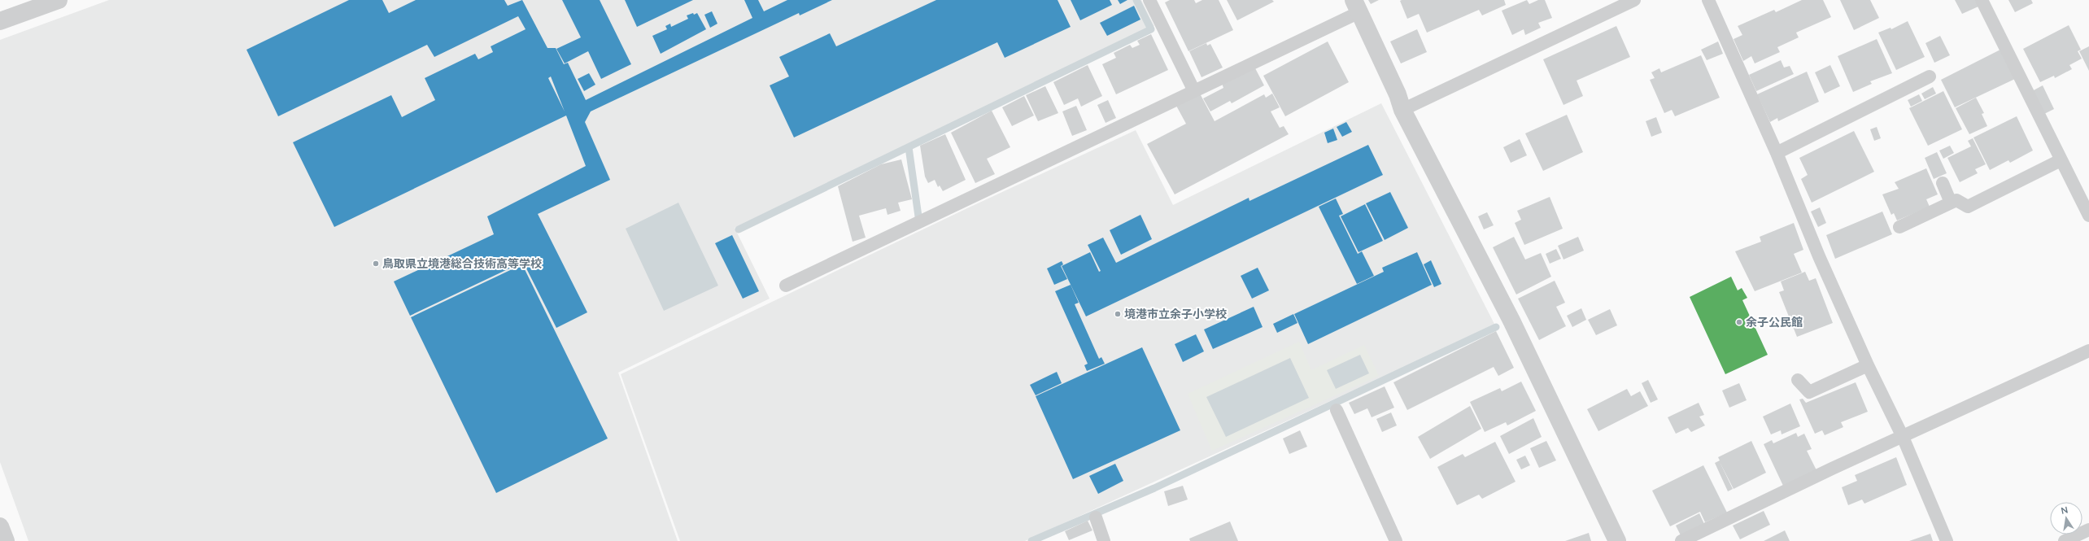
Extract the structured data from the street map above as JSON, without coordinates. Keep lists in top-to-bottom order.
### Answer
{
  "places": ["鳥取県立境港総合技術高等学校", "境港市立余子小学校", "余子公民館"],
  "north": "top"
}
